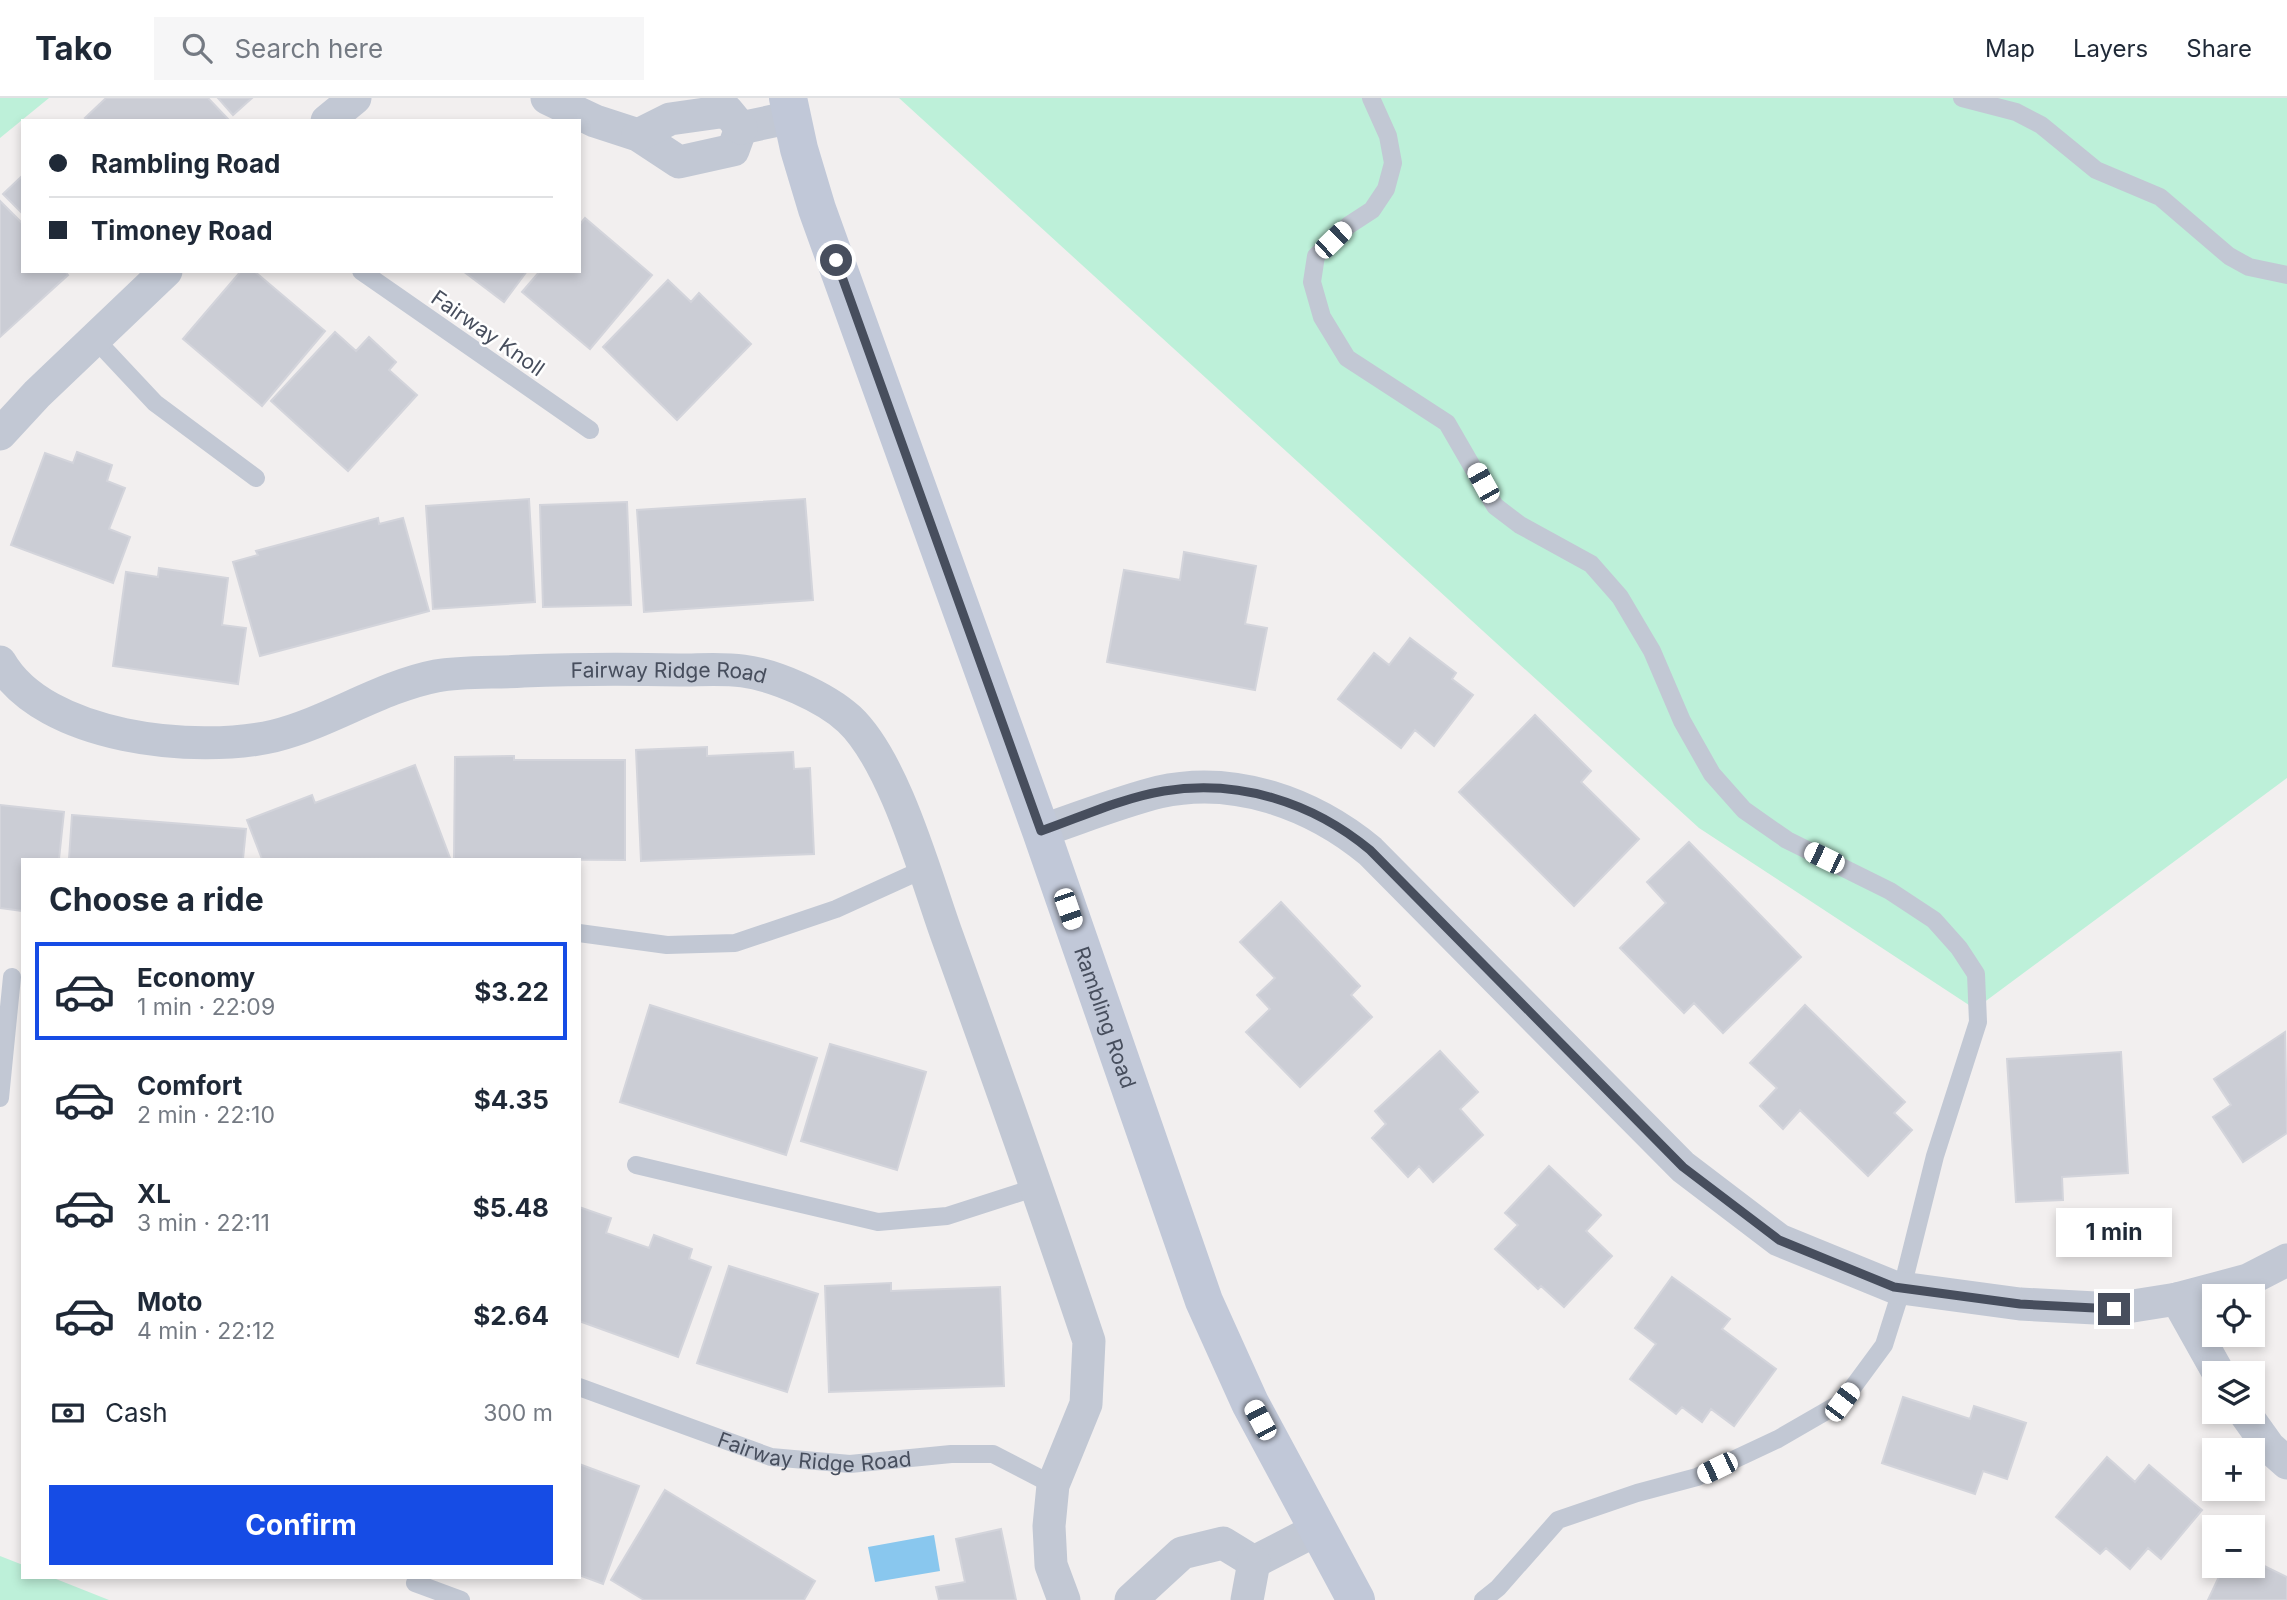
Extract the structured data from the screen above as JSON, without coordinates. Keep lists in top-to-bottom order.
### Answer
{
  "streets": {
    "street": ["Fairway Ridge Road", "Rambling Road"],
    "lane": ["Fairway Knoll"]
  },
  "page": {
    "header": "Tako",
    "search": "Search here",
    "nav": ["Map", "Layers", "Share"],
    "banner": ["Rambling Road", "Timoney Road"],
    "heading": "Choose a ride",
    "list": [
      {
        "name": "Economy",
        "note": "1 min · 22:09",
        "value": "$3.22"
      },
      {
        "name": "Comfort",
        "note": "2 min · 22:10",
        "value": "$4.35"
      },
      {
        "name": "XL",
        "note": "3 min · 22:11",
        "value": "$5.48"
      },
      {
        "name": "Moto",
        "note": "4 min · 22:12",
        "value": "$2.64"
      }
    ],
    "bubble": "1 min",
    "map_buttons": ["+", "−"],
    "pay": ["Cash", "300 m"],
    "buttons": "Confirm"
  }
}
